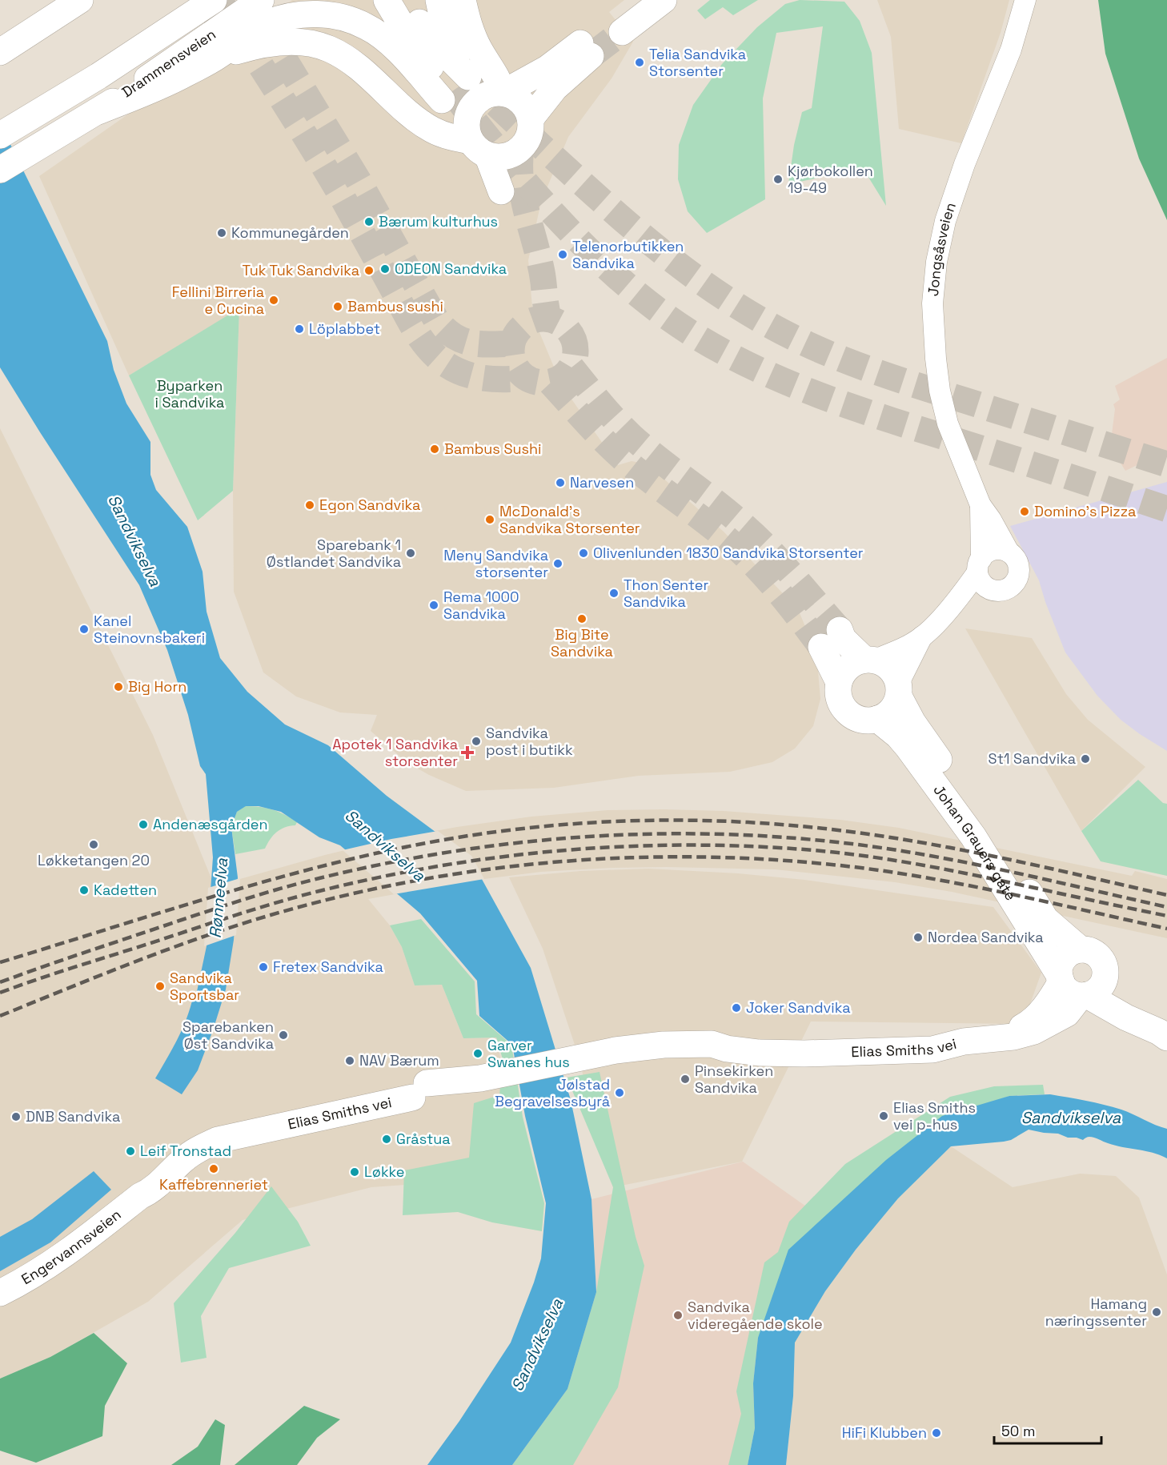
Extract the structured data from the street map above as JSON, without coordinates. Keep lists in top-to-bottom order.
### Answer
{
  "streets": {
    "main road": [
      "Drammensveien",
      "Johan Grauers gate",
      "Elias Smiths vei",
      "Engervannsveien"
    ],
    "street": ["Jongsåsveien"]
  },
  "crossings": [
    ["Johan Grauers gate", "Elias Smiths vei"],
    ["Elias Smiths vei", "Engervannsveien"]
  ],
  "water": ["Sandvikselva", "Rønneelva"],
  "parks": ["Byparken i Sandvika"],
  "places": {
    "other": [
      "Telia Sandvika Storsenter",
      "Kjørbokollen 19-49",
      "Bærum kulturhus",
      "Kommunegården",
      "Telenorbutikken Sandvika",
      "ODEON Sandvika",
      "Tuk Tuk Sandvika",
      "Fellini Birreria e Cucina",
      "Bambus sushi",
      "Löplabbet",
      "Bambus Sushi",
      "Narvesen",
      "Egon Sandvika",
      "Domino's Pizza",
      "McDonald's Sandvika Storsenter",
      "Sparebank 1 Østlandet Sandvika",
      "Olivenlunden 1830 Sandvika Storsenter",
      "Meny Sandvika storsenter",
      "Thon Senter Sandvika",
      "Rema 1000 Sandvika",
      "Big Bite Sandvika",
      "Kanel Steinovnsbakeri",
      "Big Horn",
      "Sandvika post i butikk",
      "St1 Sandvika",
      "Andenæsgården",
      "Løkketangen 20",
      "Kadetten",
      "Nordea Sandvika",
      "Fretex Sandvika",
      "Sandvika Sportsbar",
      "Joker Sandvika",
      "Sparebanken Øst Sandvika",
      "Garver Swanes hus",
      "NAV Bærum",
      "Pinsekirken Sandvika",
      "Jølstad Begravelsesbyrå",
      "Elias Smiths vei p-hus",
      "DNB Sandvika",
      "Gråstua",
      "Leif Tronstad",
      "Kaffebrenneriet",
      "Løkke",
      "Hamang næringssenter",
      "Sandvika videregående skole",
      "HiFi Klubben"
    ],
    "health": ["Apotek 1 Sandvika storsenter"]
  },
  "scale_bar": "50 m"
}
